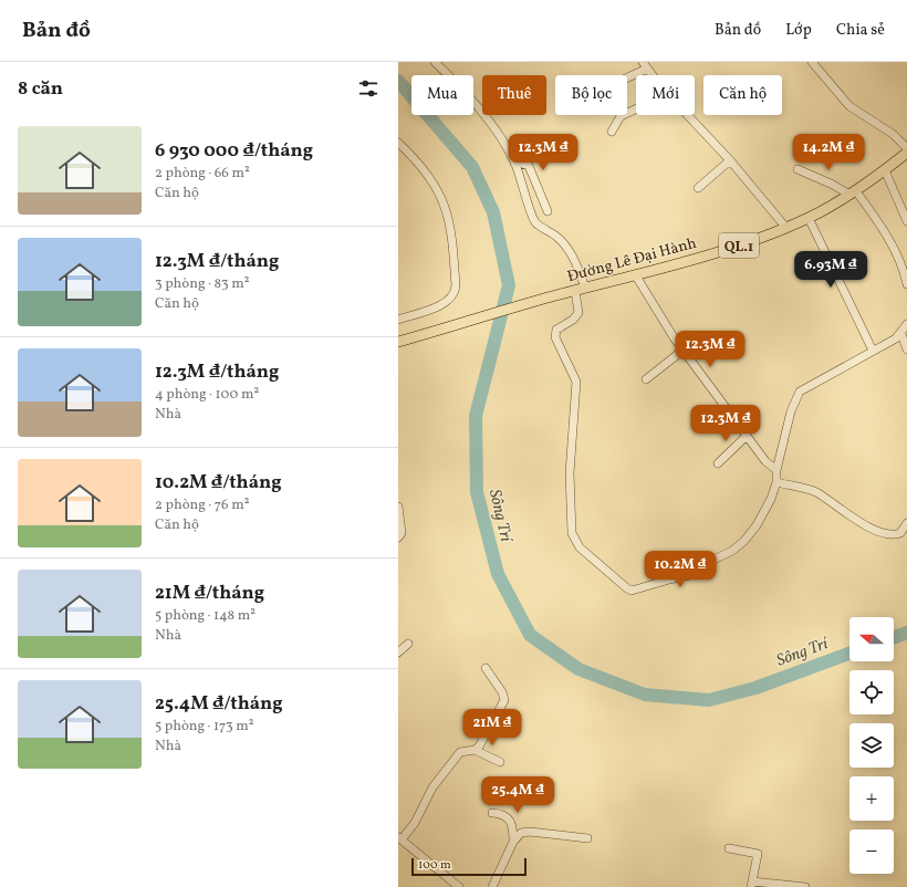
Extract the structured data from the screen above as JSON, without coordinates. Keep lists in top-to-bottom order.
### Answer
{
  "streets": {
    "main road": ["QL.1", "Đường Lê Đại Hành"]
  },
  "water": ["Sông Trí"],
  "scale_bar": "100 m",
  "north": "left",
  "page": {
    "header": "Bản đồ",
    "nav": ["Bản đồ", "Lớp", "Chia sẻ"],
    "heading": "8 căn",
    "chip": [
      "Mua",
      "Thuê",
      "Bộ lọc",
      "Mới",
      "Căn hộ"
    ],
    "list": [
      {
        "name": "6 930 000 ₫/tháng",
        "note": "2 phòng · 66 m² · Căn hộ"
      },
      {
        "name": "12.3M ₫/tháng",
        "note": "3 phòng · 83 m² · Căn hộ"
      },
      {
        "name": "12.3M ₫/tháng",
        "note": "4 phòng · 100 m² · Nhà"
      },
      {
        "name": "10.2M ₫/tháng",
        "note": "2 phòng · 76 m² · Căn hộ"
      },
      {
        "name": "21M ₫/tháng",
        "note": "5 phòng · 148 m² · Nhà"
      },
      {
        "name": "25.4M ₫/tháng",
        "note": "5 phòng · 173 m² · Nhà"
      }
    ],
    "price": [
      "12.3M ₫",
      "14.2M ₫",
      "6.93M ₫",
      "12.3M ₫",
      "12.3M ₫",
      "10.2M ₫",
      "21M ₫",
      "25.4M ₫"
    ],
    "map_buttons": ["+", "−"],
    "scale": "100 m"
  }
}
